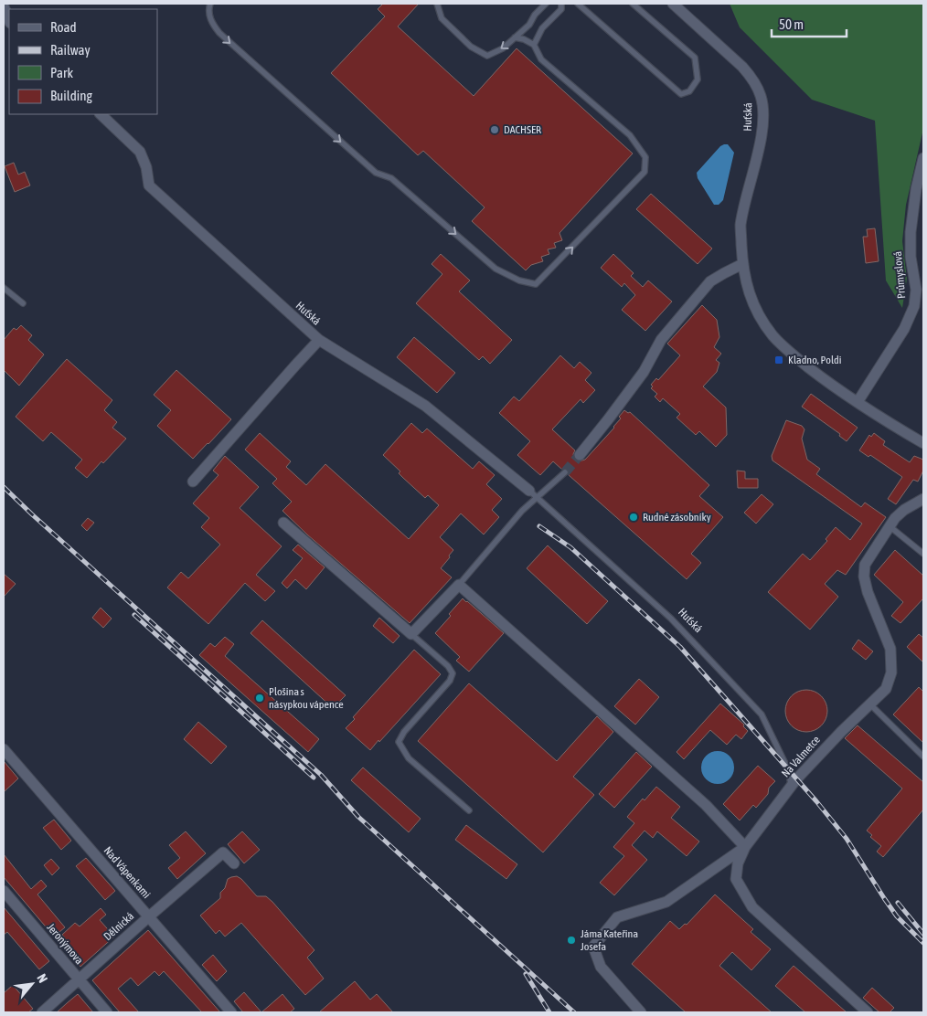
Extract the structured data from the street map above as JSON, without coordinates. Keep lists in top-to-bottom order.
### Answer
{
  "streets": {
    "street": [
      "Huťská",
      "Průmyslová",
      "Na Valmetce",
      "Nad Vápenkami",
      "Dělnická",
      "Jeronýmova"
    ]
  },
  "crossings": [
    ["Huťská", "Průmyslová"],
    ["Huťská", "Na Valmetce"],
    ["Nad Vápenkami", "Dělnická"],
    ["Dělnická", "Jeronýmova"]
  ],
  "places": {
    "other": [
      "DACHSER",
      "Rudné zásobníky",
      "Plošina s násypkou vápence",
      "Jáma Kateřina Josefa"
    ],
    "transit": ["Kladno, Poldi"]
  },
  "legend": [
    "Road",
    "Railway",
    "Park",
    "Building"
  ],
  "scale_bar": "50 m",
  "north": "top right"
}
